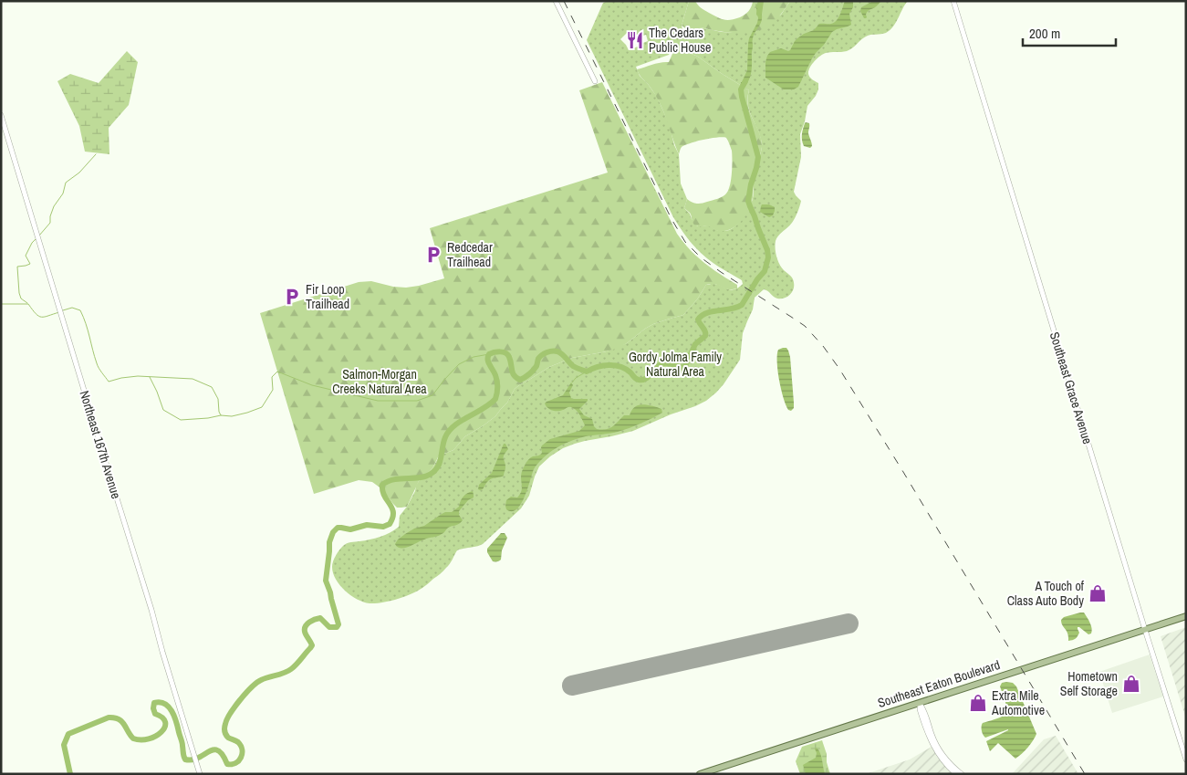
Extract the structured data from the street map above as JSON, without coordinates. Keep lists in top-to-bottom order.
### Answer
{
  "streets": {
    "main road": ["Southeast Eaton Boulevard"],
    "street": ["Southeast Grace Avenue", "Northeast 167th Avenue"]
  },
  "crossings": [
    ["Southeast Grace Avenue", "Southeast Eaton Boulevard"]
  ],
  "parks": ["Gordy Jolma Family Natural Area", "Salmon-Morgan Creeks Natural Area"],
  "places": {
    "restaurant": ["The Cedars Public House"],
    "parking": ["Redcedar Trailhead", "Fir Loop Trailhead"],
    "shop": ["A Touch of Class Auto Body", "Hometown Self Storage", "Extra Mile Automotive"]
  },
  "scale_bar": "200 m"
}
